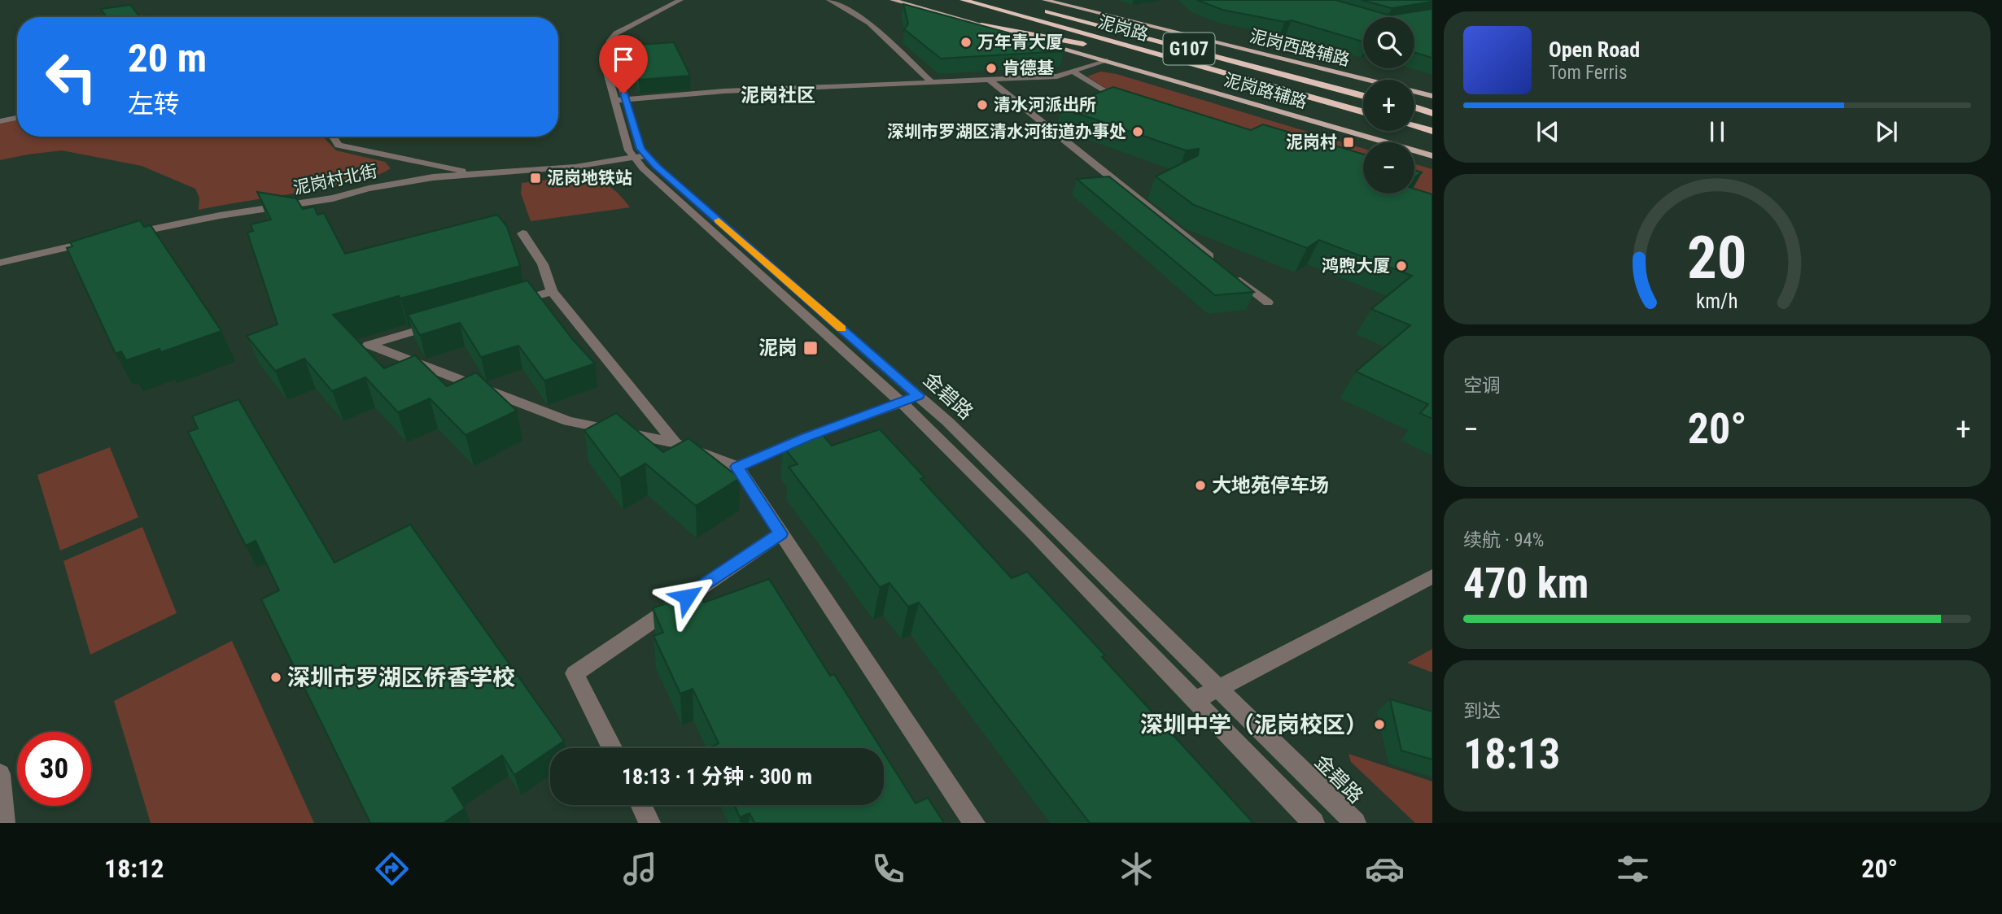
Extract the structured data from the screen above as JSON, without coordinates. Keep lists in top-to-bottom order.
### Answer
{
  "streets": {
    "highway": ["泥岗路", "G107"],
    "main road": ["泥岗西路辅路", "泥岗路辅路"],
    "street": ["泥岗村北街", "金碧路"]
  },
  "crossings": [
    ["泥岗村北街", "金碧路"]
  ],
  "districts": ["泥岗社区"],
  "places": {
    "other": [
      "万年青大厦",
      "肯德基",
      "清水河派出所",
      "深圳市罗湖区清水河街道办事处",
      "鸿煦大厦",
      "大地苑停车场",
      "深圳市罗湖区侨香学校",
      "深圳中学（泥岗校区）"
    ],
    "transit": ["泥岗村", "泥岗地铁站", "泥岗"]
  },
  "page": {
    "map_buttons": ["+", "−"],
    "turn": ["20 m", "左转"],
    "song": ["Open Road", "Tom Ferris"],
    "tile": [
      "空调",
      ["续航 · 94%", "470 km"],
      ["到达", "18:13"]
    ],
    "heat": ["−", "20°", "+"],
    "limit": "30",
    "trip": "18:13 · 1 分钟 · 300 m",
    "tabs": ["18:12", "20°"],
    "gauge": ["20", "km/h"]
  }
}
